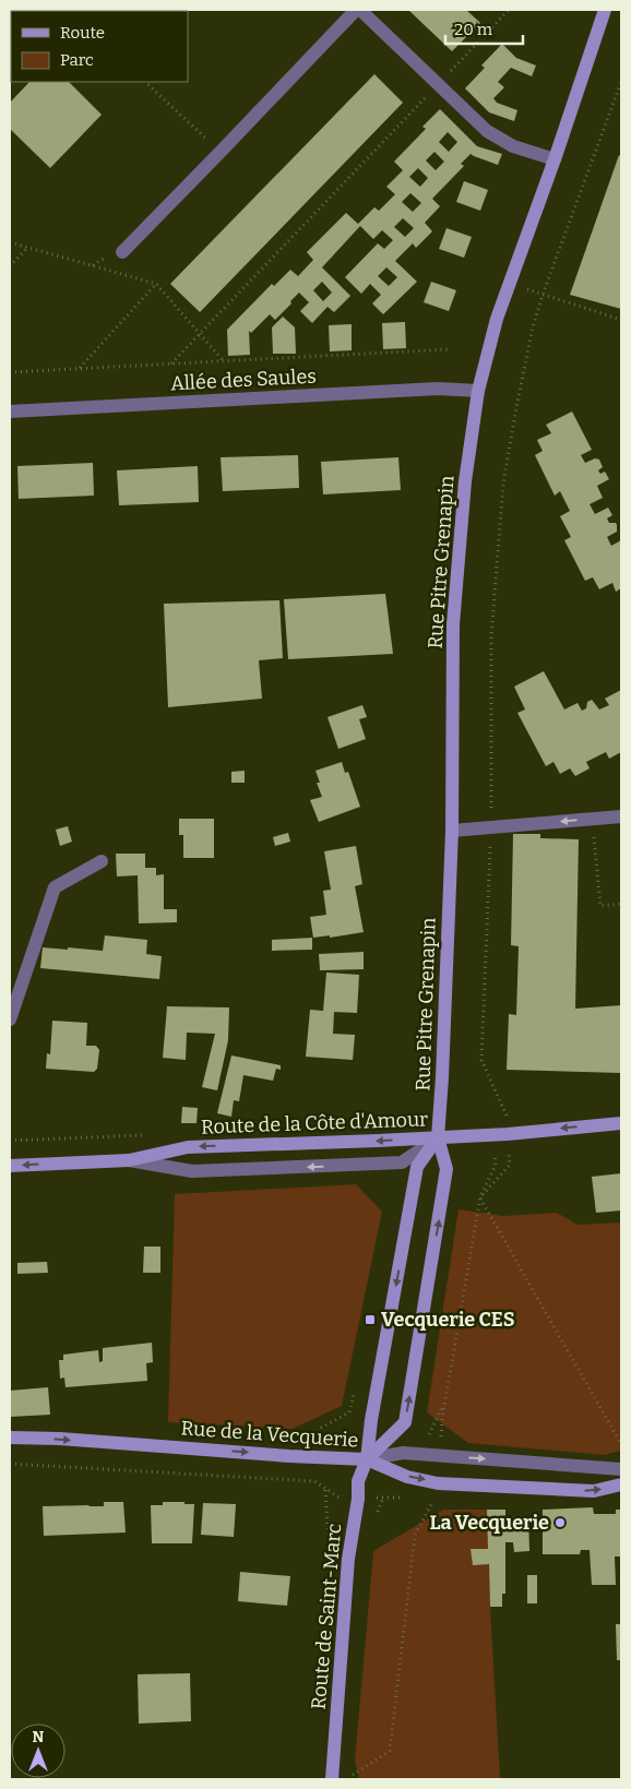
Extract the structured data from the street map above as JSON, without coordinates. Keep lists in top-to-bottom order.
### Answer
{
  "streets": {
    "street": [
      "Allée des Saules",
      "Rue Pitre Grenapin",
      "Route de la Côte d'Amour",
      "Rue de la Vecquerie",
      "Route de Saint-Marc"
    ]
  },
  "crossings": [
    ["Allée des Saules", "Rue Pitre Grenapin"],
    ["Rue Pitre Grenapin", "Route de la Côte d'Amour"],
    ["Rue Pitre Grenapin", "Rue de la Vecquerie"],
    ["Rue Pitre Grenapin", "Route de Saint-Marc"],
    ["Rue de la Vecquerie", "Route de Saint-Marc"]
  ],
  "places": {
    "transit": ["Vecquerie CES"],
    "other": ["La Vecquerie"]
  },
  "legend": ["Route", "Parc"],
  "scale_bar": "20 m",
  "north": "top"
}
